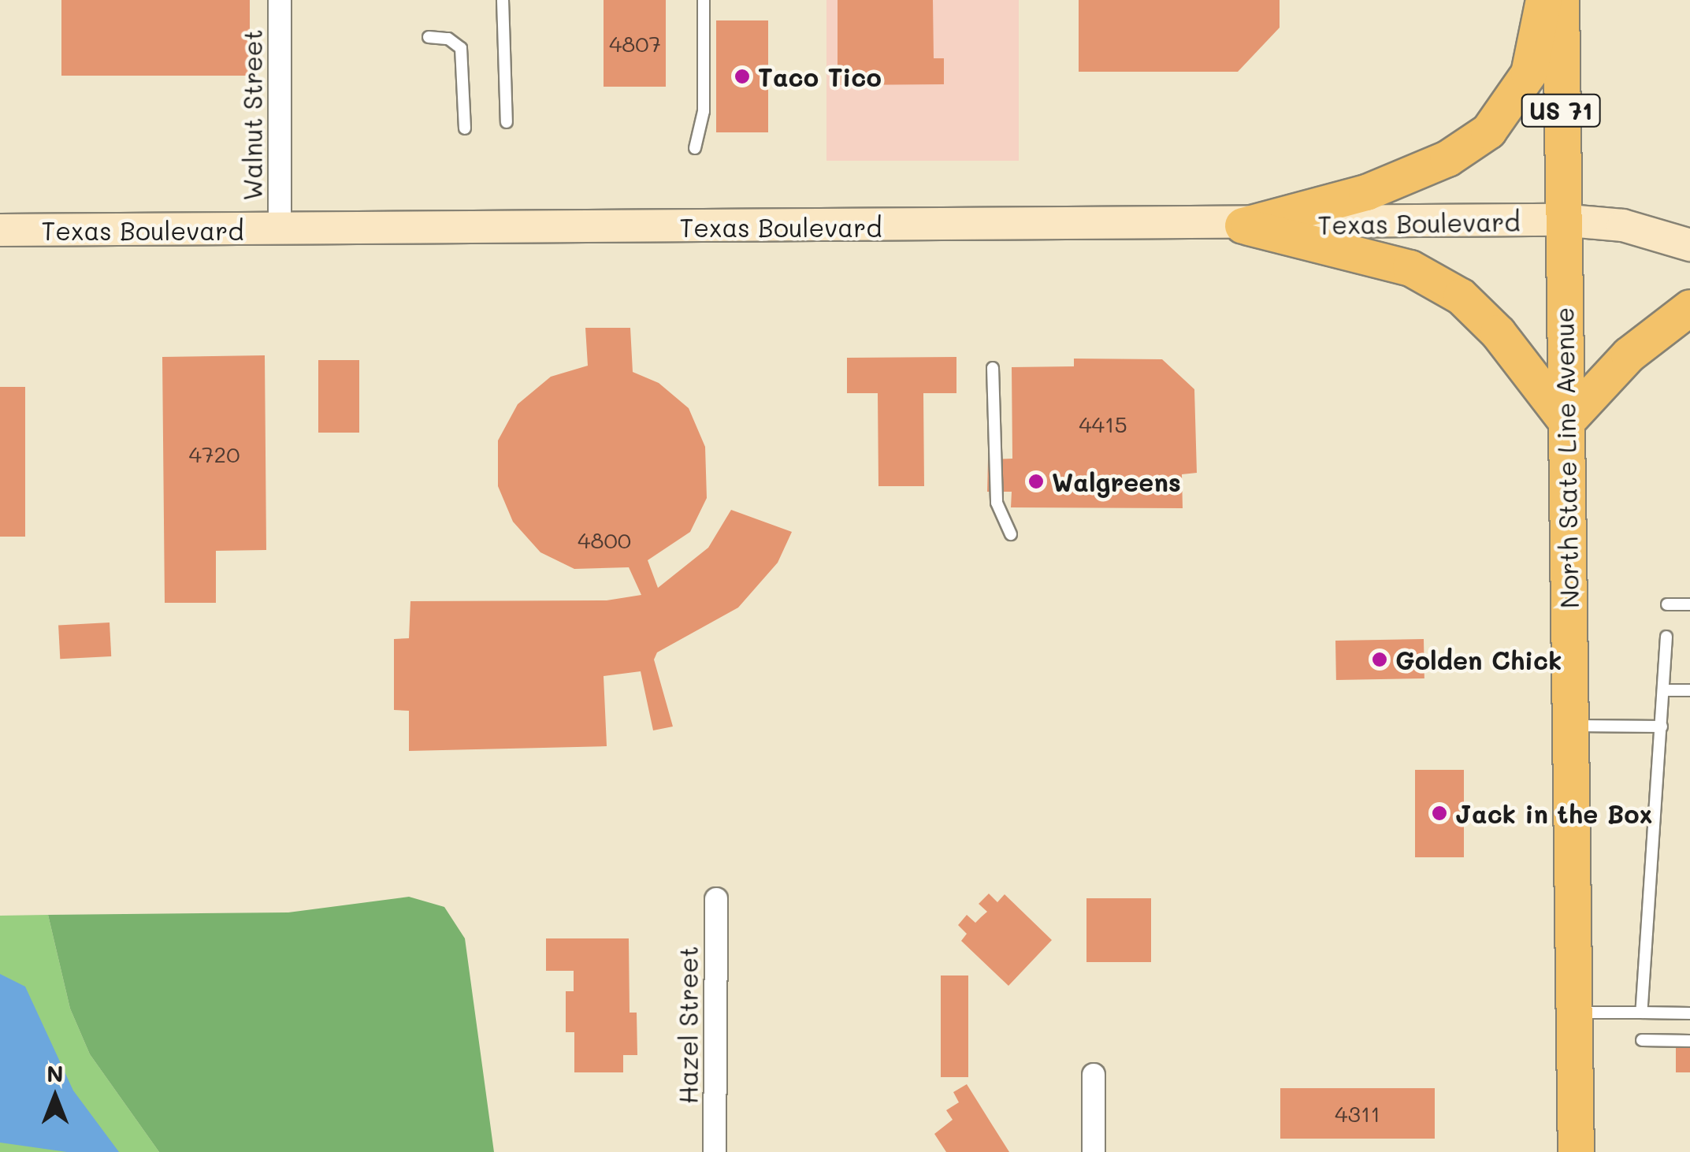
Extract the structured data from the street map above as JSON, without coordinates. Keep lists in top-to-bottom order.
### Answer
{
  "streets": {
    "main road": ["US 71", "Texas Boulevard", "North State Line Avenue"],
    "street": ["Walnut Street", "Hazel Street"]
  },
  "crossings": [
    ["Walnut Street", "Texas Boulevard"],
    ["Texas Boulevard", "North State Line Avenue"]
  ],
  "places": [
    "Taco Tico",
    "Walgreens",
    "Golden Chick",
    "Jack in the Box"
  ],
  "house_numbers": [
    "4807",
    "4415",
    "4720",
    "4800",
    "4311"
  ],
  "north": "top"
}
